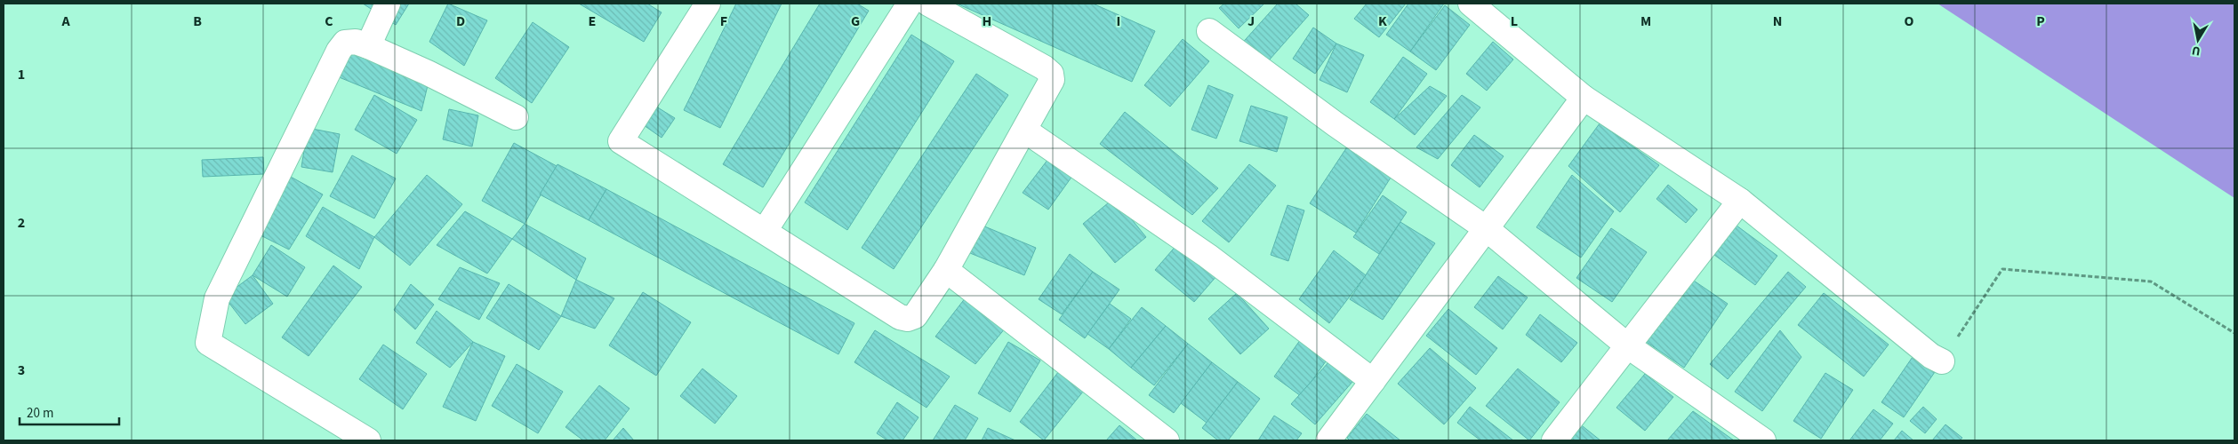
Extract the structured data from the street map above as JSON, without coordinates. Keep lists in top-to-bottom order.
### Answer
{
  "scale_bar": "20 m",
  "north": "bottom",
  "grid": {
    "columns": [
      "A",
      "B",
      "C",
      "D",
      "E",
      "F",
      "G",
      "H",
      "I",
      "J",
      "K",
      "L",
      "M",
      "N",
      "O",
      "P"
    ],
    "rows": ["1", "2", "3"]
  }
}
